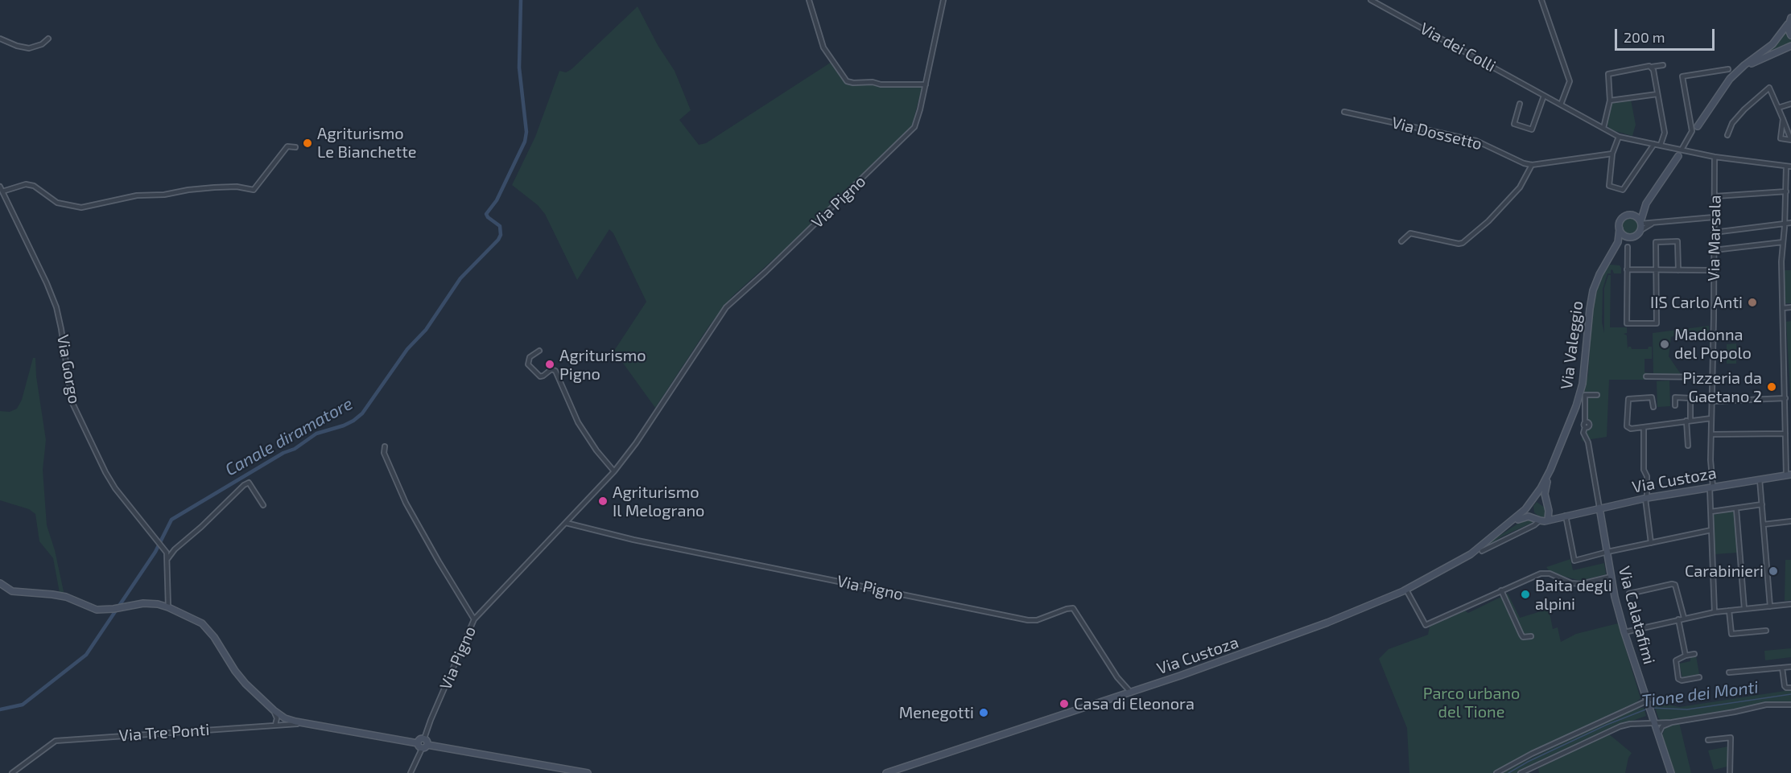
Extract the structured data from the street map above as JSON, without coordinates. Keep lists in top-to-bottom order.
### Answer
{
  "streets": {
    "main road": ["Via Valeggio", "Via Custoza", "Via Calatafimi"],
    "street": [
      "Via dei Colli",
      "Via Dossetto",
      "Via Pigno",
      "Via Marsala",
      "Via Gorgo",
      "Via Tre Ponti"
    ]
  },
  "crossings": [
    ["Via dei Colli", "Via Marsala"],
    ["Via Pigno", "Via Custoza"],
    ["Via Marsala", "Via Custoza"],
    ["Via Valeggio", "Via Custoza"],
    ["Via Custoza", "Via Calatafimi"]
  ],
  "water": ["Canale diramatore", "Tione dei Monti"],
  "parks": ["Parco urbano del Tione"],
  "places": [
    "Agriturismo Le Bianchette",
    "IIS Carlo Anti",
    "Madonna del Popolo",
    "Agriturismo Pigno",
    "Pizzeria da Gaetano 2",
    "Agriturismo Il Melograno",
    "Carabinieri",
    "Baita degli alpini",
    "Casa di Eleonora",
    "Menegotti"
  ],
  "scale_bar": "200 m"
}
